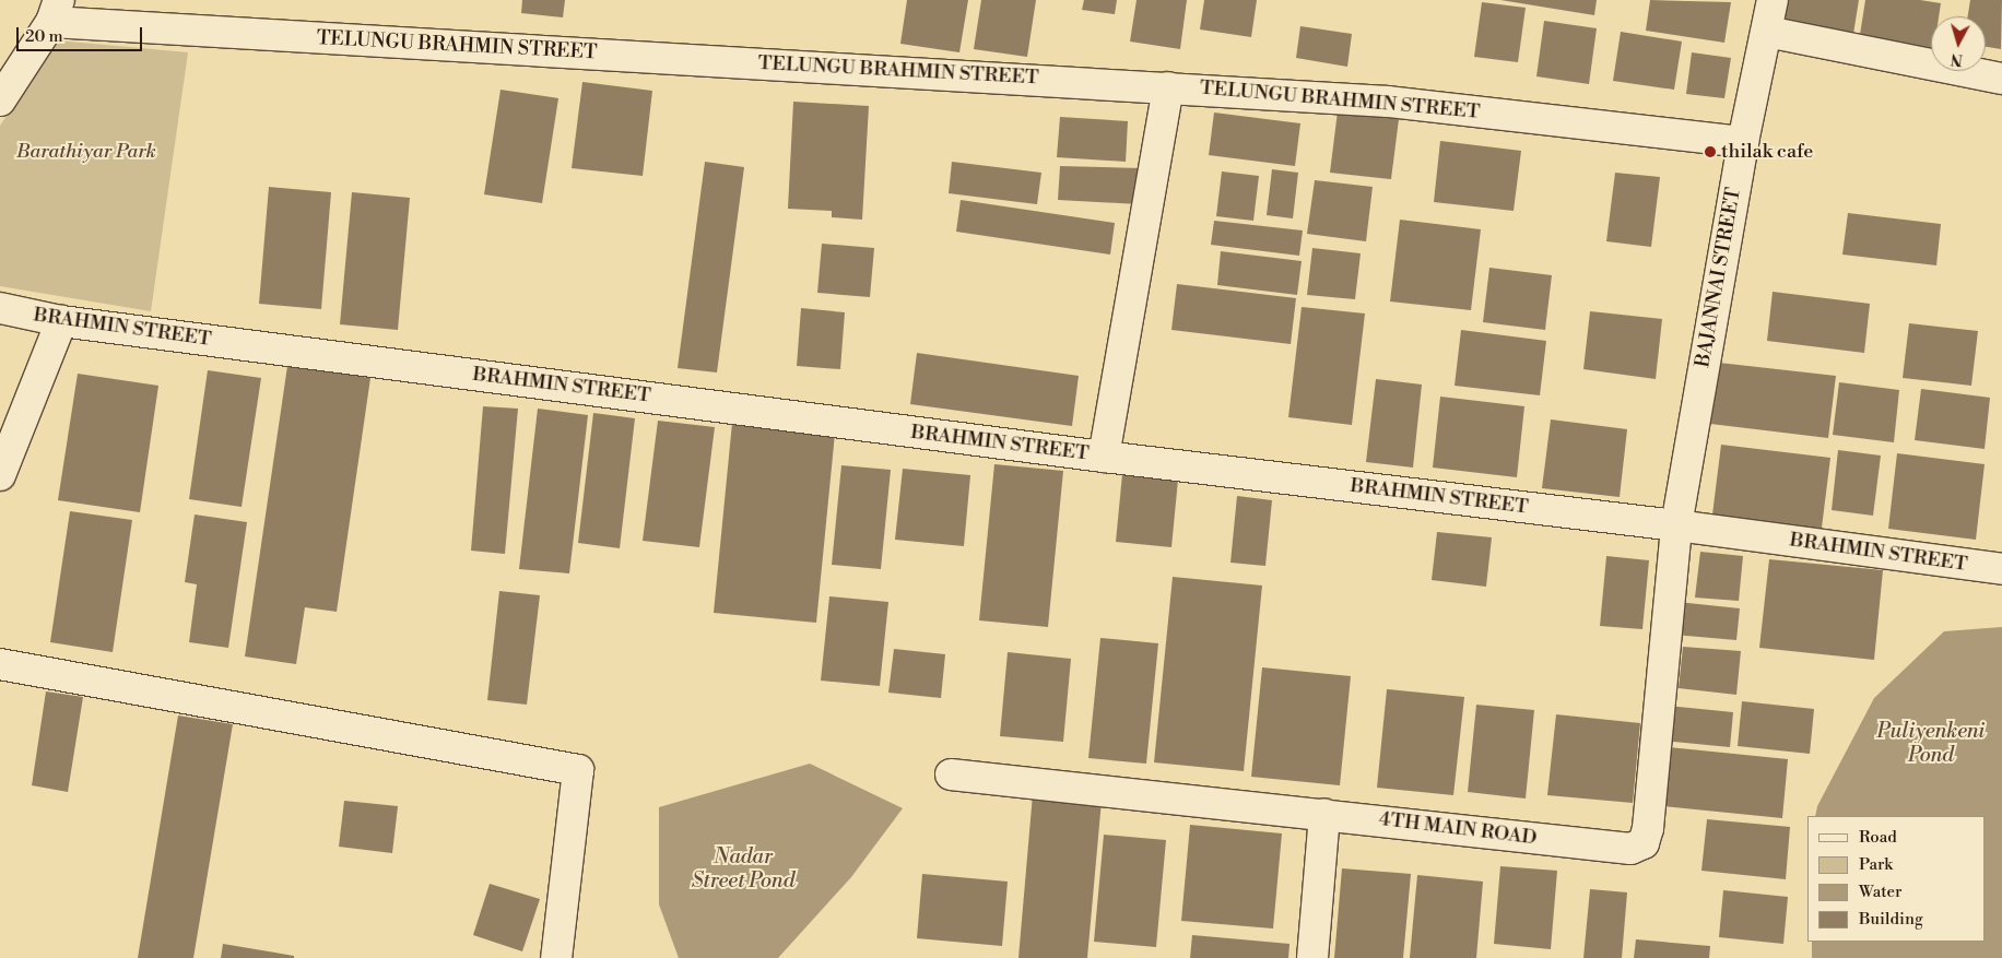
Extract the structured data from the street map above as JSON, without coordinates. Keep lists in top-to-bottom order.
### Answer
{
  "streets": {
    "street": [
      "TELUNGU BRAHMIN STREET",
      "BAJANNAI STREET",
      "BRAHMIN STREET",
      "4TH MAIN ROAD"
    ]
  },
  "crossings": [
    ["TELUNGU BRAHMIN STREET", "BAJANNAI STREET"],
    ["BAJANNAI STREET", "BRAHMIN STREET"],
    ["BAJANNAI STREET", "4TH MAIN ROAD"],
    ["BRAHMIN STREET", "4TH MAIN ROAD"]
  ],
  "water": ["Puliyenkeni Pond", "Nadar Street Pond"],
  "parks": ["Barathiyar Park"],
  "places": ["thilak cafe"],
  "legend": [
    "Road",
    "Park",
    "Water",
    "Building"
  ],
  "scale_bar": "20 m",
  "north": "bottom"
}
